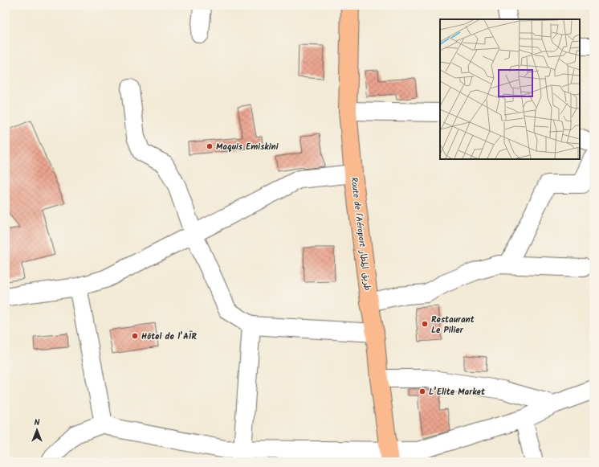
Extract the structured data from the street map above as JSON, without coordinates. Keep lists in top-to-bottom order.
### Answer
{
  "streets": {
    "main road": ["Route de l'Aéroport طريق المطار"]
  },
  "places": [
    "Maquis Emiskini",
    "Restaurant Le Pilier",
    "Hôtel de l’AÏR",
    "L’Elite Market"
  ],
  "north": "top"
}
